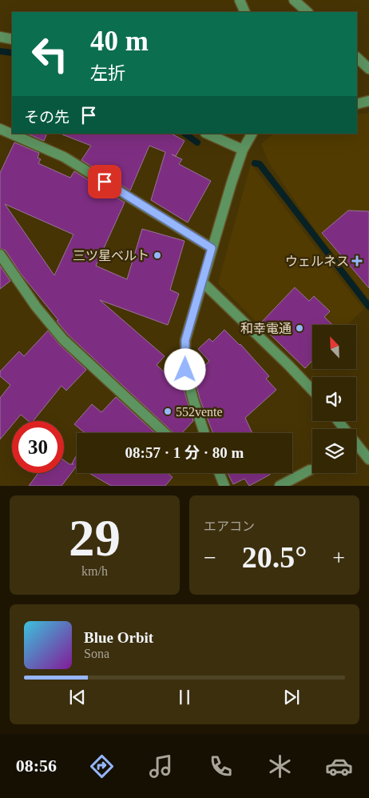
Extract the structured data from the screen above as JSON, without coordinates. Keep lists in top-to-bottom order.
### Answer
{
  "places": {
    "other": ["三ツ星ベルト", "和幸電通", "552vente"],
    "health": ["ウェルネス"]
  },
  "north": "top left",
  "page": {
    "turn": ["40 m", "左折"],
    "then": "その先",
    "limit": "30",
    "trip": "08:57 · 1 分 · 80 m",
    "tile": [
      ["29", "km/h"],
      "エアコン"
    ],
    "heat": ["−", "20.5°", "+"],
    "song": ["Blue Orbit", "Sona"],
    "tabs": "08:56"
  }
}
